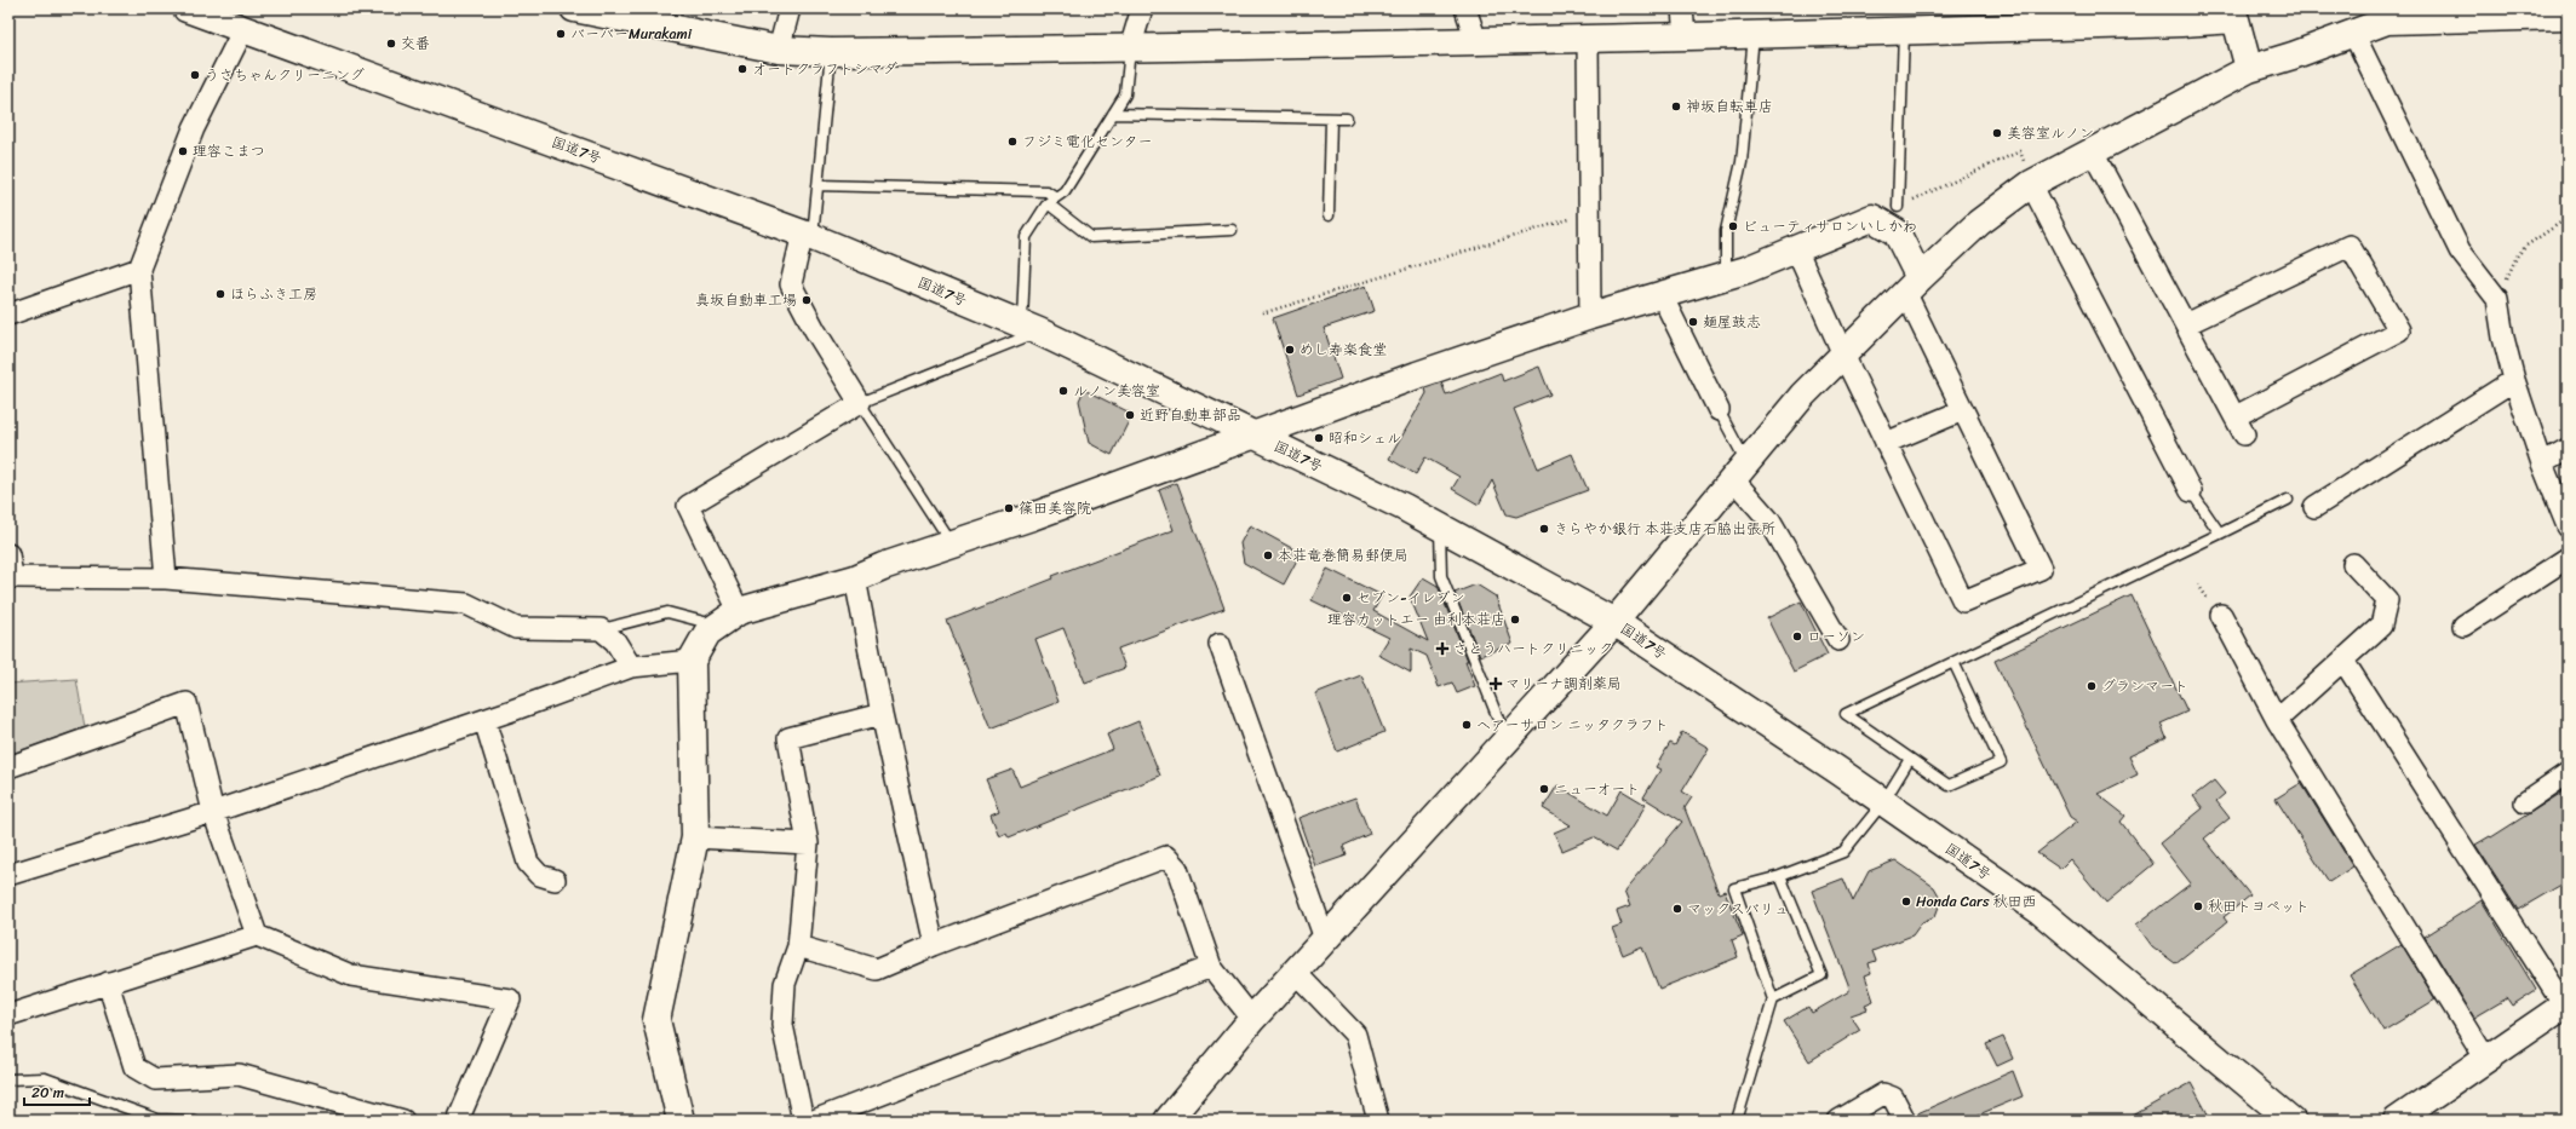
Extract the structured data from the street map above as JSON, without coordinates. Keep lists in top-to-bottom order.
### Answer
{
  "streets": {
    "main road": ["国道7号"]
  },
  "places": {
    "other": [
      "バーバーMurakami",
      "交番",
      "オートクラフトシマダ",
      "うさちゃんクリーニング",
      "神坂自転車店",
      "美容室ルノン",
      "フジミ電化センター",
      "理容こまつ",
      "ビューティサロンいしかわ",
      "ほらふき工房",
      "真坂自動車工場",
      "麺屋鼓志",
      "めし寿楽食堂",
      "ルノン美容室",
      "近野自動車部品",
      "昭和シェル",
      "篠田美容院",
      "きらやか銀行 本荘支店石脇出張所",
      "本荘竜巻簡易郵便局",
      "セブン-イレブン",
      "理容カットエー 由利本荘店",
      "ローソン",
      "グランマート",
      "ヘアーサロン ニッタクラフト",
      "ニューオート",
      "Honda Cars 秋田西",
      "秋田トヨペット",
      "マックスバリュ"
    ],
    "health": ["さとうハートクリニック", "マリーナ調剤薬局"]
  },
  "scale_bar": "20 m"
}
